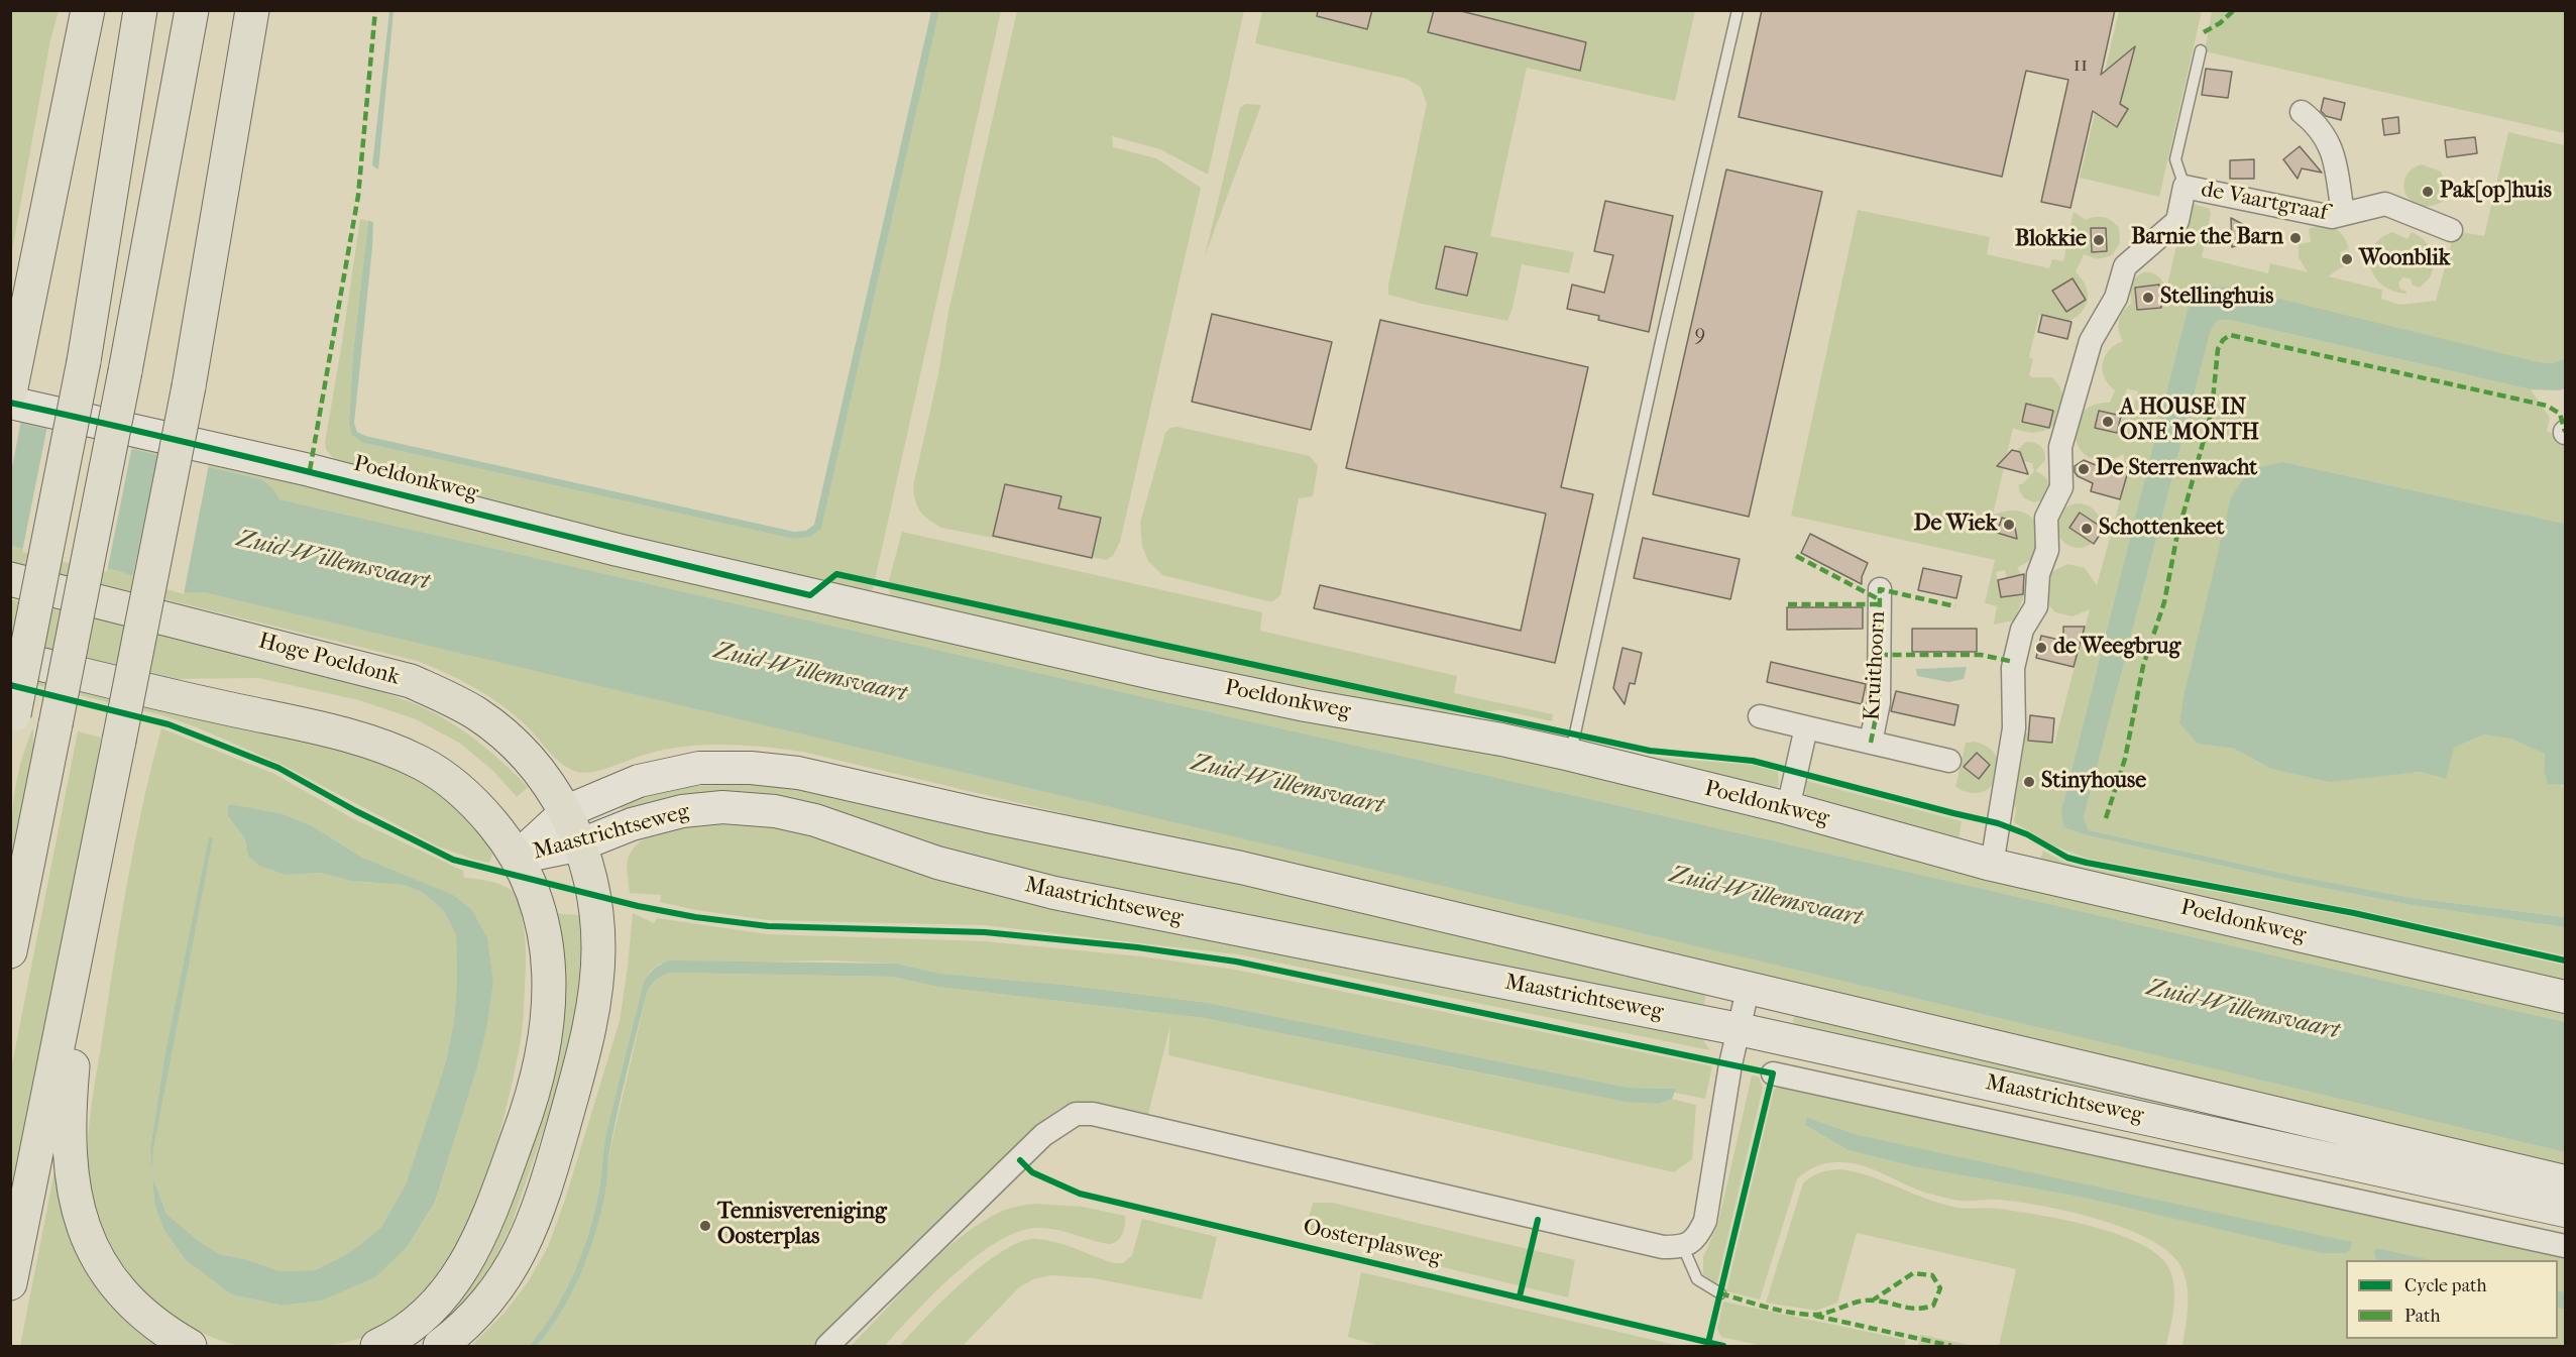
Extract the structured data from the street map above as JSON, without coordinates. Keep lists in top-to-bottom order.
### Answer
{
  "streets": {
    "highway": ["Hoge Poeldonk"],
    "main road": ["Poeldonkweg", "Maastrichtseweg"],
    "street": ["de Vaartgraaf", "Kruithoorn"],
    "cycle path": ["Oosterplasweg"]
  },
  "crossings": [
    ["de Vaartgraaf", "Poeldonkweg"],
    ["Hoge Poeldonk", "Maastrichtseweg"]
  ],
  "water": ["Zuid-Willemsvaart"],
  "places": [
    "Pak[op]huis",
    "Barnie the Barn",
    "Blokkie",
    "Woonblik",
    "Stellinghuis",
    "A HOUSE IN ONE MONTH",
    "De Sterrenwacht",
    "De Wiek",
    "Schottenkeet",
    "de Weegbrug",
    "Stinyhouse",
    "Tennisvereniging Oosterplas"
  ],
  "house_numbers": ["11", "9"],
  "legend": ["Cycle path", "Path"]
}
